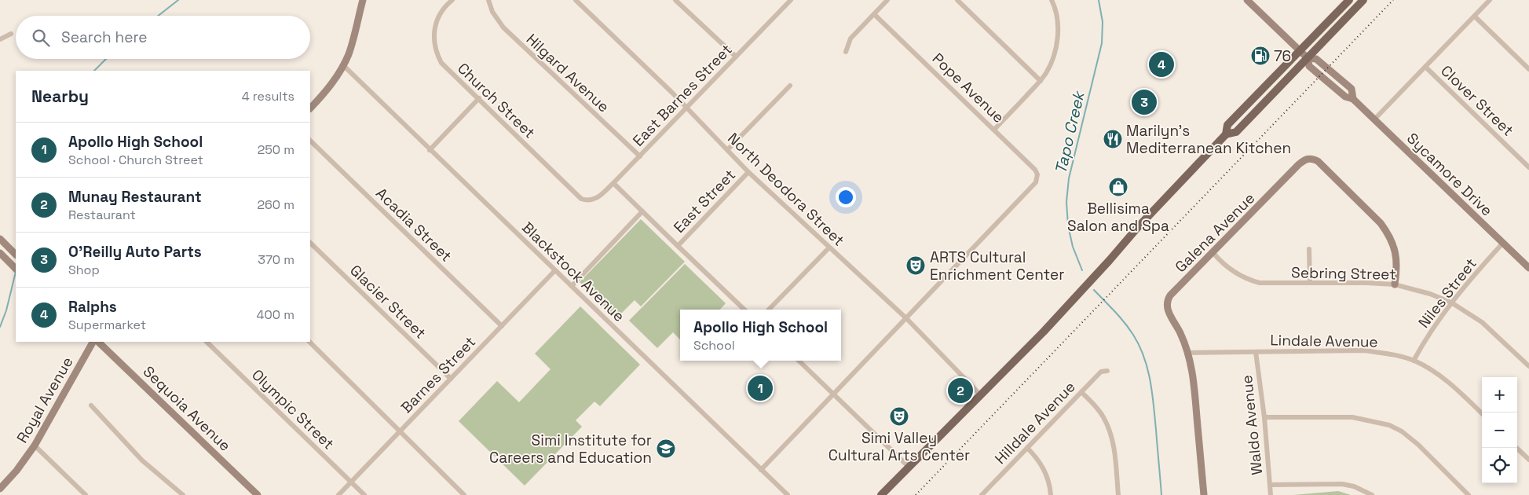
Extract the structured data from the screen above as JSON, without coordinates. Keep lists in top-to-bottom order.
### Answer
{
  "streets": {
    "main road": [
      "Sycamore Drive",
      "Galena Avenue",
      "Royal Avenue",
      "Sequoia Avenue"
    ],
    "street": [
      "Hilgard Avenue",
      "Pope Avenue",
      "East Barnes Street",
      "Church Street",
      "Clover Street",
      "North Deodora Street",
      "East Street",
      "Acadia Street",
      "Blackstock Avenue",
      "Sebring Street",
      "Niles Street",
      "Glacier Street",
      "Lindale Avenue",
      "Barnes Street",
      "Olympic Street",
      "Hilldale Avenue",
      "Waldo Avenue"
    ]
  },
  "crossings": [
    ["Hilgard Avenue", "East Barnes Street"],
    ["Pope Avenue", "North Deodora Street"],
    ["East Barnes Street", "Church Street"],
    ["East Barnes Street", "North Deodora Street"],
    ["Sycamore Drive", "Niles Street"],
    ["North Deodora Street", "East Street"],
    ["Acadia Street", "Barnes Street"],
    ["Galena Avenue", "Sebring Street"],
    ["Galena Avenue", "Lindale Avenue"],
    ["Blackstock Avenue", "Barnes Street"],
    ["Sebring Street", "Niles Street"],
    ["Niles Street", "Lindale Avenue"],
    ["Glacier Street", "Barnes Street"],
    ["Lindale Avenue", "Waldo Avenue"],
    ["Barnes Street", "Olympic Street"]
  ],
  "water": ["Tapo Creek"],
  "places": {
    "fuel station": ["76"],
    "restaurant": ["Marilyn's Mediterranean Kitchen"],
    "shop": ["Bellisima Salon and Spa"],
    "theatre": ["ARTS Cultural Enrichment Center", "Simi Valley Cultural Arts Center"],
    "school or university": ["Simi Institute for Careers and Education"]
  },
  "page": {
    "search": "Search here",
    "pins": [
      "4",
      "3",
      "1",
      "2"
    ],
    "heading": ["Nearby", "4 results"],
    "list": [
      {
        "mark": "1",
        "name": "Apollo High School",
        "note": "School · Church Street",
        "value": "250 m"
      },
      {
        "mark": "2",
        "name": "Munay Restaurant",
        "note": "Restaurant",
        "value": "260 m"
      },
      {
        "mark": "3",
        "name": "O'Reilly Auto Parts",
        "note": "Shop",
        "value": "370 m"
      },
      {
        "mark": "4",
        "name": "Ralphs",
        "note": "Supermarket",
        "value": "400 m"
      }
    ],
    "popup": ["Apollo High School", "School"],
    "map_buttons": ["+", "−"]
  }
}
